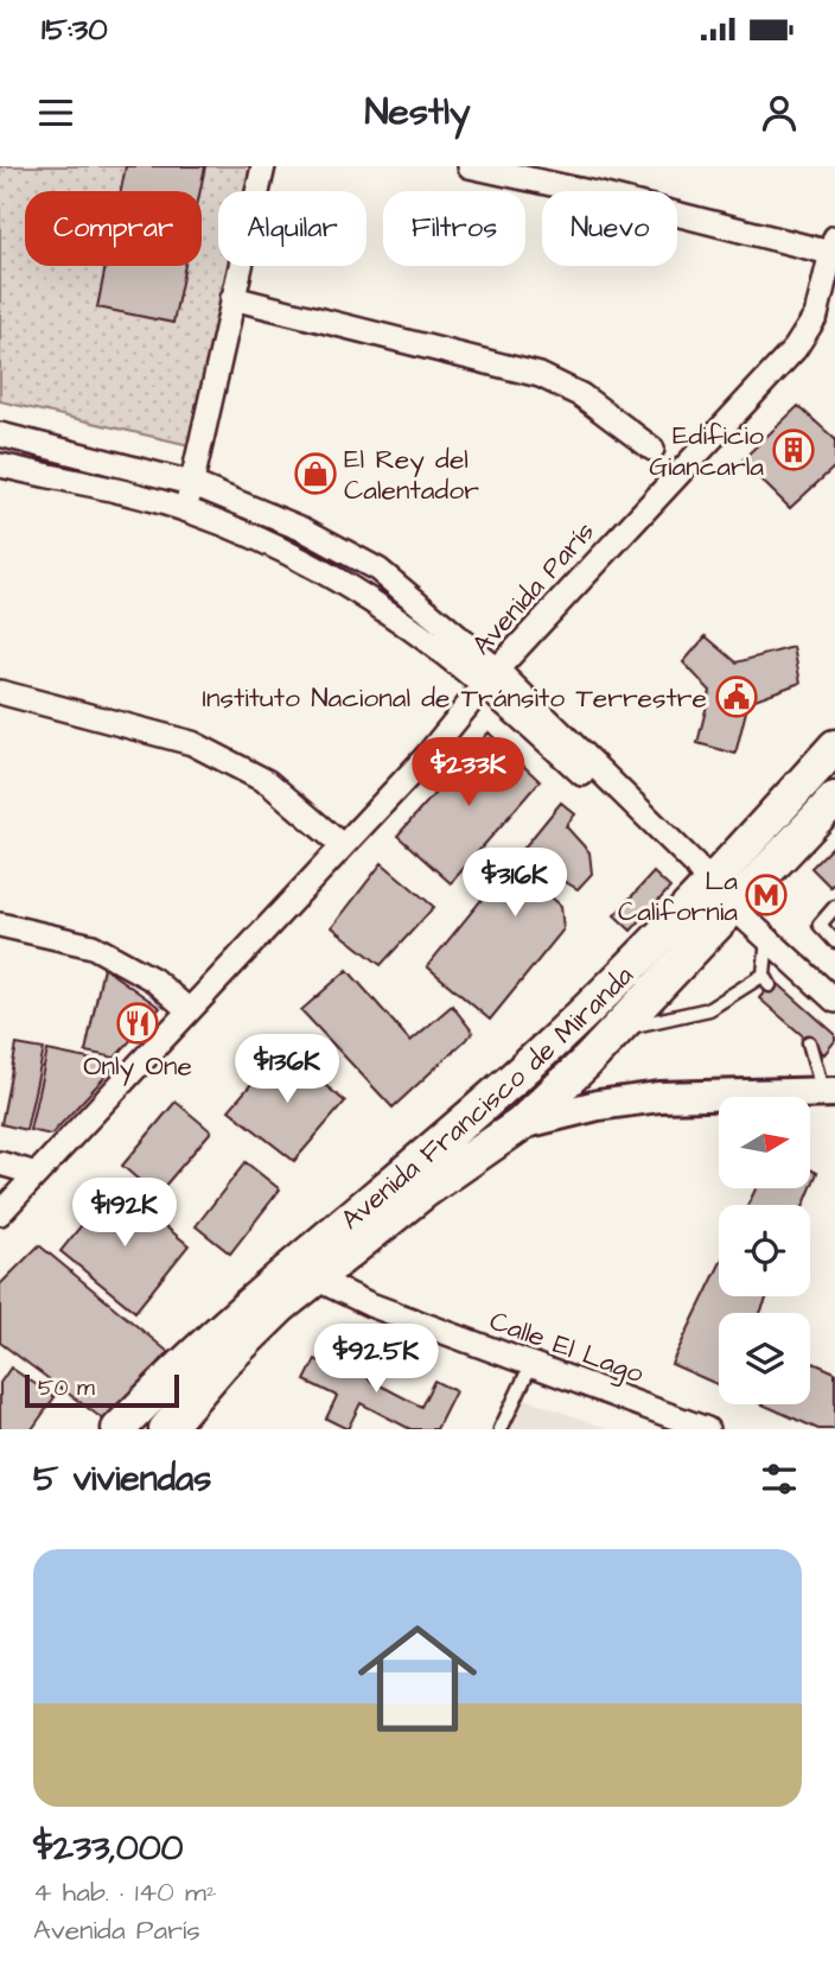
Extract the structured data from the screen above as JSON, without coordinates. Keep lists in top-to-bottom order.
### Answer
{
  "streets": {
    "main road": ["Avenida Francisco de Miranda"],
    "street": ["Avenida París", "Calle El Lago"]
  },
  "crossings": [
    ["Avenida Francisco de Miranda", "Calle El Lago"]
  ],
  "places": {
    "building": ["Edificio Giancarla"],
    "shop": ["El Rey del Calentador"],
    "public building": ["Instituto Nacional de Tránsito Terrestre"],
    "metro station": ["La California"],
    "restaurant": ["Only One"]
  },
  "scale_bar": "50 m",
  "north": "right",
  "page": {
    "status": "15:30",
    "header": "Nestly",
    "chip": [
      "Comprar",
      "Alquilar",
      "Filtros",
      "Nuevo"
    ],
    "price": [
      "$233K",
      "$316K",
      "$136K",
      "$192K",
      "$92.5K"
    ],
    "scale": "50 m",
    "heading": "5 viviendas",
    "list": [
      {
        "name": "$233,000",
        "note": "4 hab. · 140 m² · Avenida París"
      }
    ]
  }
}
